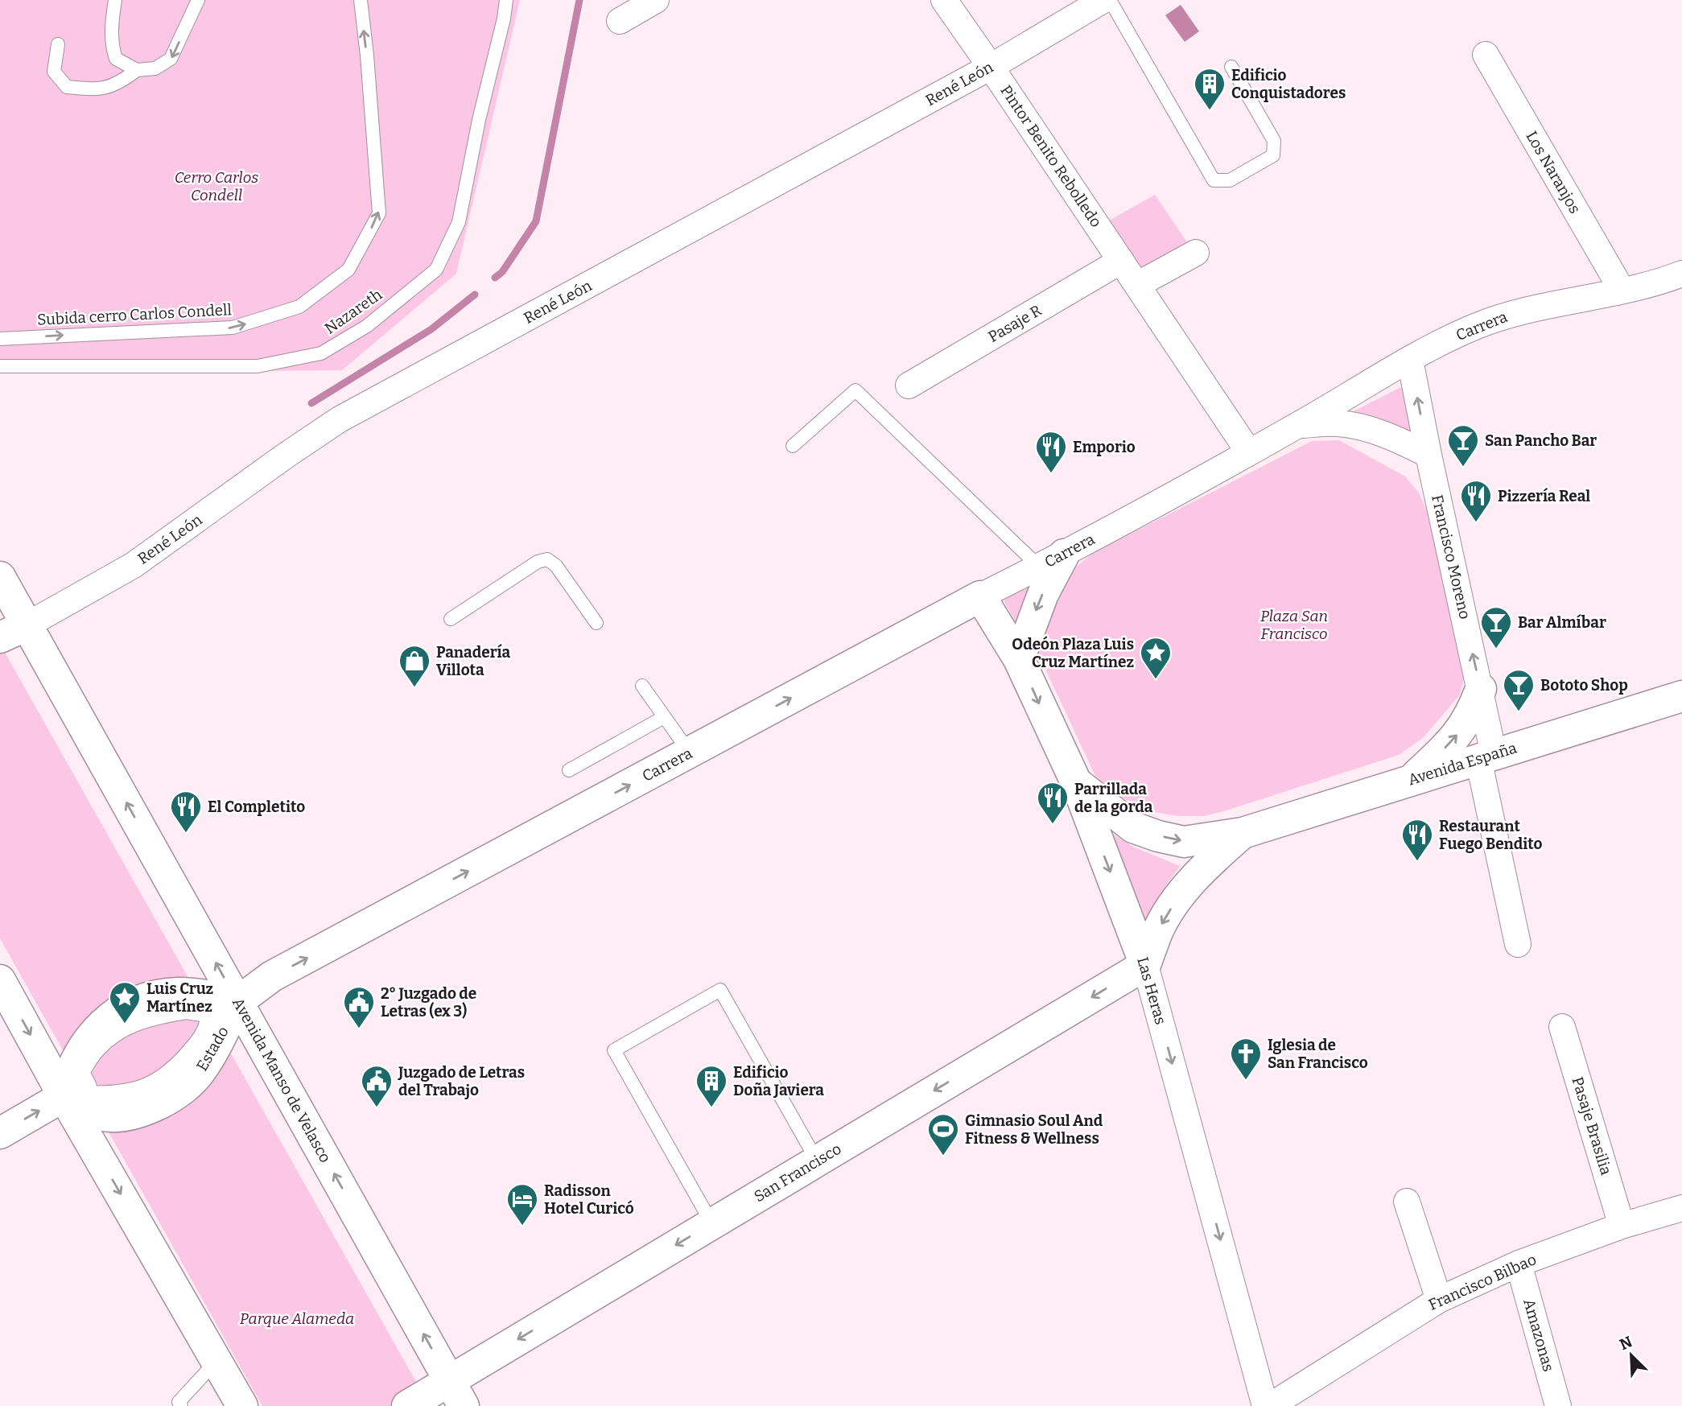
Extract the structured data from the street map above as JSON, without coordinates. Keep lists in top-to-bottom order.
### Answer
{
  "streets": {
    "main road": [
      "Carrera",
      "Avenida España",
      "Las Heras",
      "Estado",
      "Avenida Manso de Velasco",
      "San Francisco"
    ],
    "street": [
      "René León",
      "Pintor Benito Rebolledo",
      "Los Naranjos",
      "Pasaje R",
      "Francisco Moreno",
      "Pasaje Brasilia",
      "Francisco Bilbao",
      "Amazonas"
    ],
    "lane": ["Nazareth", "Subida cerro Carlos Condell"]
  },
  "crossings": [
    ["René León", "Pintor Benito Rebolledo"],
    ["René León", "Avenida Manso de Velasco"],
    ["Pintor Benito Rebolledo", "Pasaje R"],
    ["Pintor Benito Rebolledo", "Carrera"],
    ["Los Naranjos", "Carrera"],
    ["Carrera", "Francisco Moreno"],
    ["Carrera", "Las Heras"],
    ["Carrera", "Estado"],
    ["Carrera", "Avenida Manso de Velasco"],
    ["Francisco Moreno", "Avenida España"],
    ["Avenida España", "Las Heras"],
    ["Avenida España", "San Francisco"],
    ["Las Heras", "San Francisco"],
    ["Estado", "Avenida Manso de Velasco"],
    ["Avenida Manso de Velasco", "San Francisco"],
    ["Pasaje Brasilia", "Francisco Bilbao"],
    ["Francisco Bilbao", "Amazonas"]
  ],
  "one_way": [
    "Carrera",
    "Francisco Moreno",
    "Las Heras",
    "San Francisco"
  ],
  "parks": ["Cerro Carlos Condell", "Plaza San Francisco", "Parque Alameda"],
  "places": {
    "building": ["Edificio Conquistadores", "Edificio Doña Javiera"],
    "bar": ["San Pancho Bar", "Bar Almíbar", "Bototo Shop"],
    "restaurant": [
      "Emporio",
      "Pizzería Real",
      "Parrillada de la gorda",
      "El Completito",
      "Restaurant Fuego Bendito"
    ],
    "place": ["Odeón Plaza Luis Cruz Martínez", "Luis Cruz Martínez"],
    "shop": ["Panadería Villota"],
    "public building": ["2° Juzgado de Letras (ex 3)", "Juzgado de Letras del Trabajo"],
    "church": ["Iglesia de San Francisco"],
    "sports": ["Gimnasio Soul And Fitness & Wellness"],
    "hotel": ["Radisson Hotel Curicó"]
  },
  "north": "top left"
}
